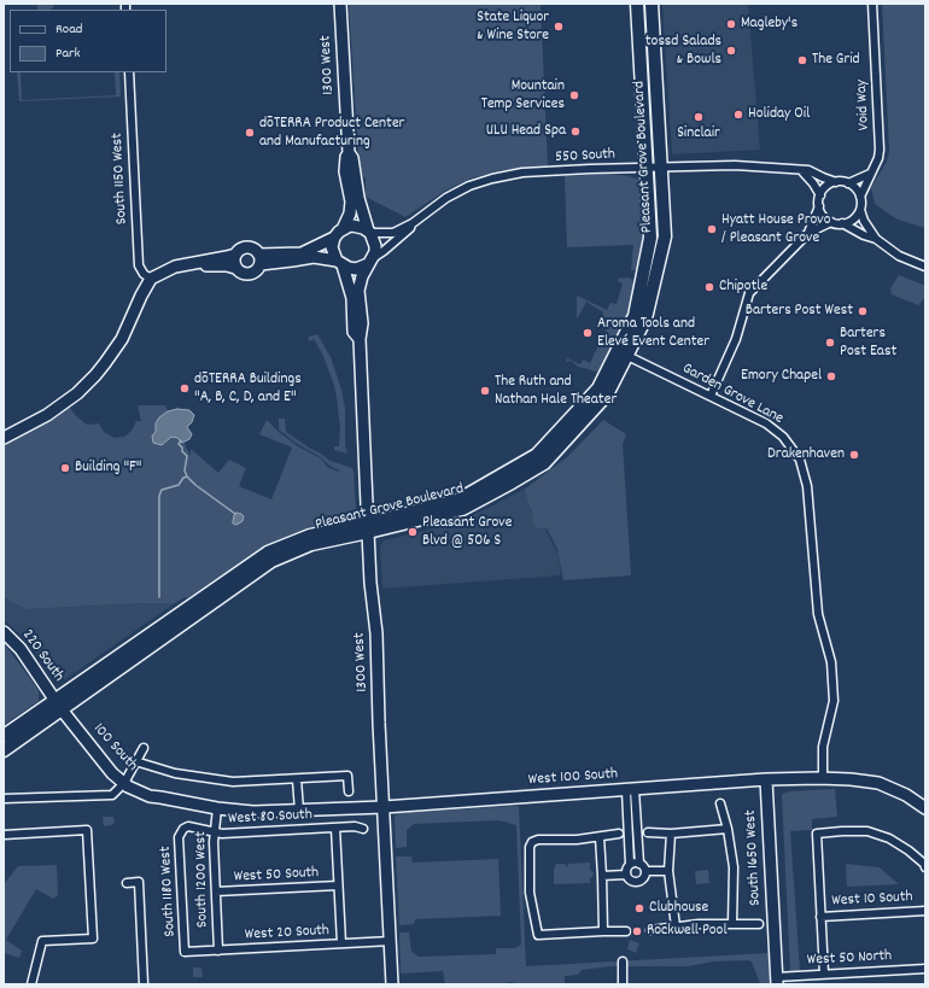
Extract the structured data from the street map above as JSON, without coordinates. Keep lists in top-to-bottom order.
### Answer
{
  "streets": {
    "main road": ["Pleasant Grove Boulevard"],
    "street": [
      "1300 West",
      "Void Way",
      "550 South",
      "South 1150 West",
      "Garden Grove Lane",
      "220 South",
      "100 South",
      "West 100 South",
      "West 80 South",
      "South 1650 West",
      "West 50 South",
      "South 1200 West",
      "South 1180 West",
      "West 10 South",
      "West 20 South",
      "West 50 North"
    ]
  },
  "crossings": [
    ["1300 West", "Pleasant Grove Boulevard"],
    ["1300 West", "West 100 South"],
    ["1300 West", "West 20 South"],
    ["Void Way", "550 South"],
    ["550 South", "Pleasant Grove Boulevard"],
    ["Pleasant Grove Boulevard", "Garden Grove Lane"],
    ["Pleasant Grove Boulevard", "220 South"],
    ["Pleasant Grove Boulevard", "100 South"],
    ["Garden Grove Lane", "West 100 South"],
    ["220 South", "100 South"],
    ["100 South", "West 100 South"],
    ["100 South", "South 1200 West"],
    ["West 100 South", "South 1650 West"],
    ["West 100 South", "South 1200 West"],
    ["West 80 South", "South 1200 West"],
    ["West 80 South", "South 1180 West"],
    ["South 1650 West", "West 50 North"],
    ["West 50 South", "South 1200 West"],
    ["South 1200 West", "West 20 South"],
    ["South 1180 West", "West 20 South"]
  ],
  "places": [
    "Magleby's",
    "State Liquor & Wine Store",
    "tossd Salads & Bowls",
    "The Grid",
    "Mountain Temp Services",
    "Holiday Oil",
    "Sinclair",
    "ULU Head Spa",
    "dōTERRA Product Center and Manufacturing",
    "Hyatt House Provo / Pleasant Grove",
    "Chipotle",
    "Barters Post West",
    "Aroma Tools and Elevé Event Center",
    "Barters Post East",
    "Emory Chapel",
    "dōTERRA Buildings \"A, B, C, D, and E\"",
    "The Ruth and Nathan Hale Theater",
    "Drakenhaven",
    "Building \"F\"",
    "Pleasant Grove Blvd @ 506 S",
    "Clubhouse",
    "Rockwell Pool"
  ],
  "legend": ["Road", "Park"]
}
